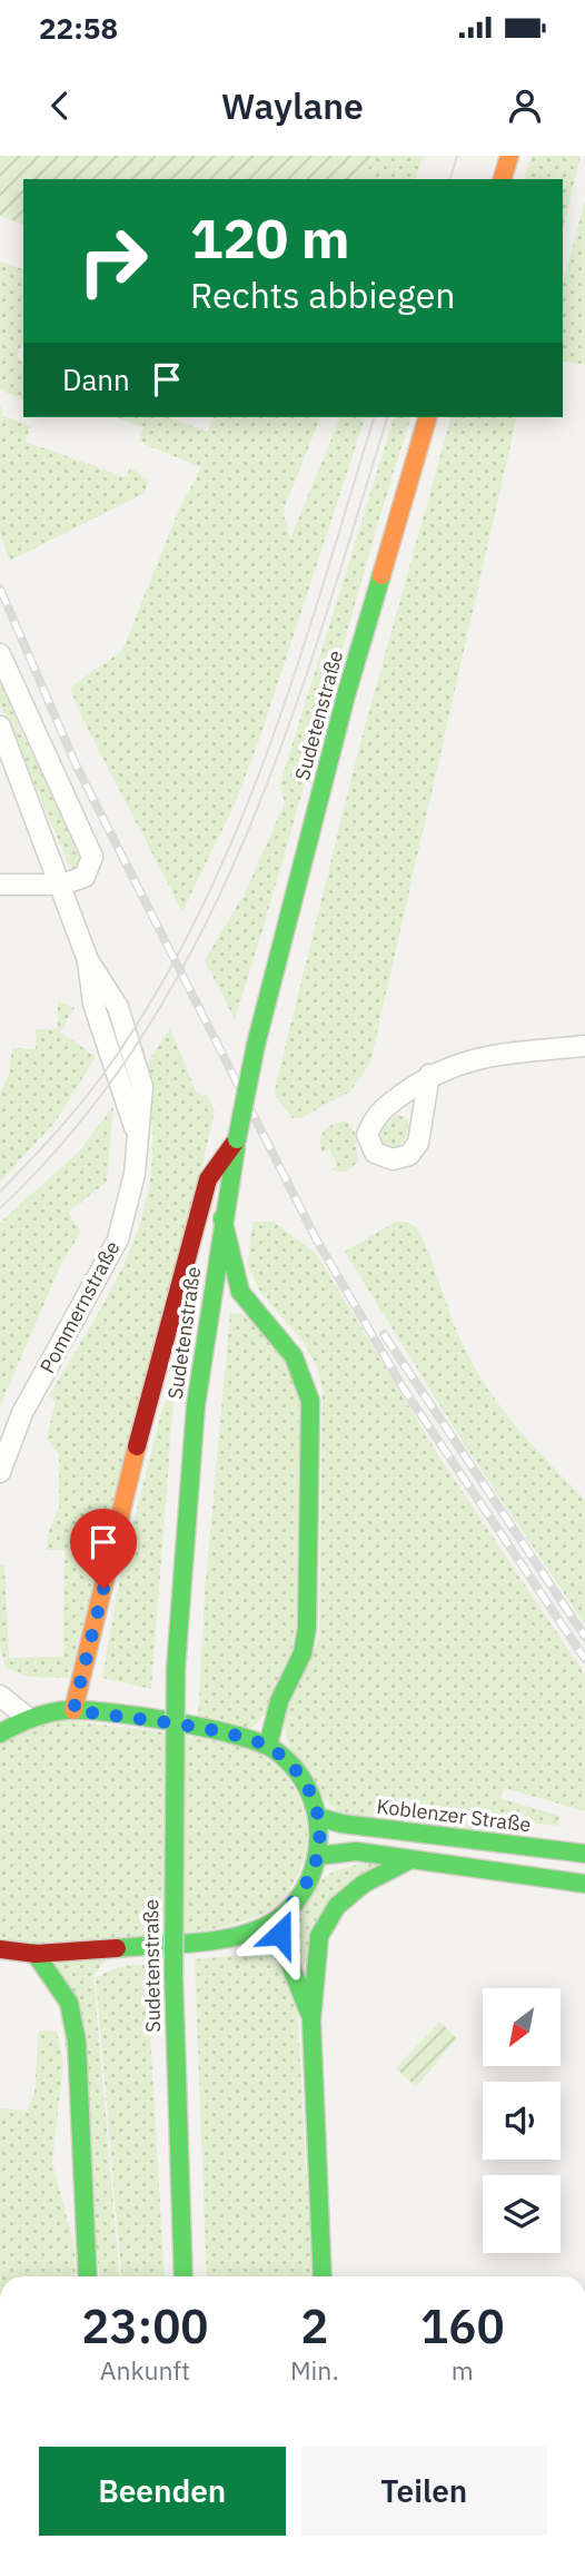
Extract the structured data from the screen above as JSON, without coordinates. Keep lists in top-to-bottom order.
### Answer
{
  "streets": {
    "main road": ["Sudetenstraße", "Koblenzer Straße"],
    "street": ["Pommernstraße"]
  },
  "north": "bottom left",
  "page": {
    "status": "22:58",
    "header": "Waylane",
    "turn": ["120 m", "Rechts abbiegen"],
    "then": "Dann",
    "eta": [
      "23:00",
      "Ankunft",
      "2",
      "Min.",
      "160",
      "m"
    ],
    "buttons": ["Beenden", "Teilen"]
  }
}
